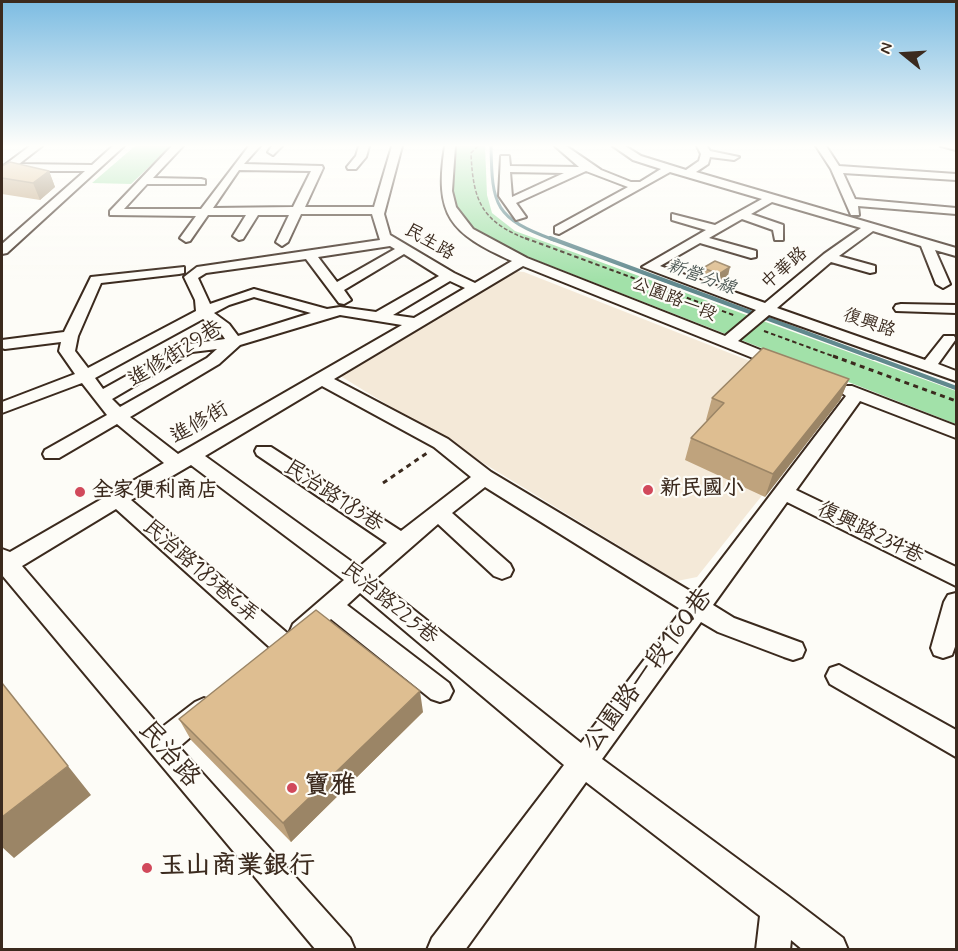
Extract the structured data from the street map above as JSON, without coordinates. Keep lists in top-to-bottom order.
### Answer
{
  "streets": {
    "street": [
      "民生路",
      "中華路",
      "公園路一段",
      "復興路",
      "進修街29巷",
      "進修街",
      "民治路183巷",
      "復興路234巷",
      "民治路183巷6弄",
      "民治路225巷",
      "公園路一段160巷",
      "民治路"
    ]
  },
  "crossings": [
    ["民生路", "進修街"],
    ["中華路", "復興路"],
    ["公園路一段", "進修街"],
    ["進修街29巷", "進修街"],
    ["進修街29巷", "民治路225巷"],
    ["進修街", "民治路183巷6弄"],
    ["進修街", "民治路225巷"],
    ["進修街", "民治路"],
    ["民治路183巷", "民治路183巷6弄"],
    ["民治路183巷", "民治路225巷"],
    ["復興路234巷", "公園路一段160巷"],
    ["民治路225巷", "公園路一段160巷"]
  ],
  "water": ["新營分線"],
  "places": [
    "新民國小",
    "全家便利商店",
    "寶雅",
    "玉山商業銀行"
  ],
  "north": "left"
}
